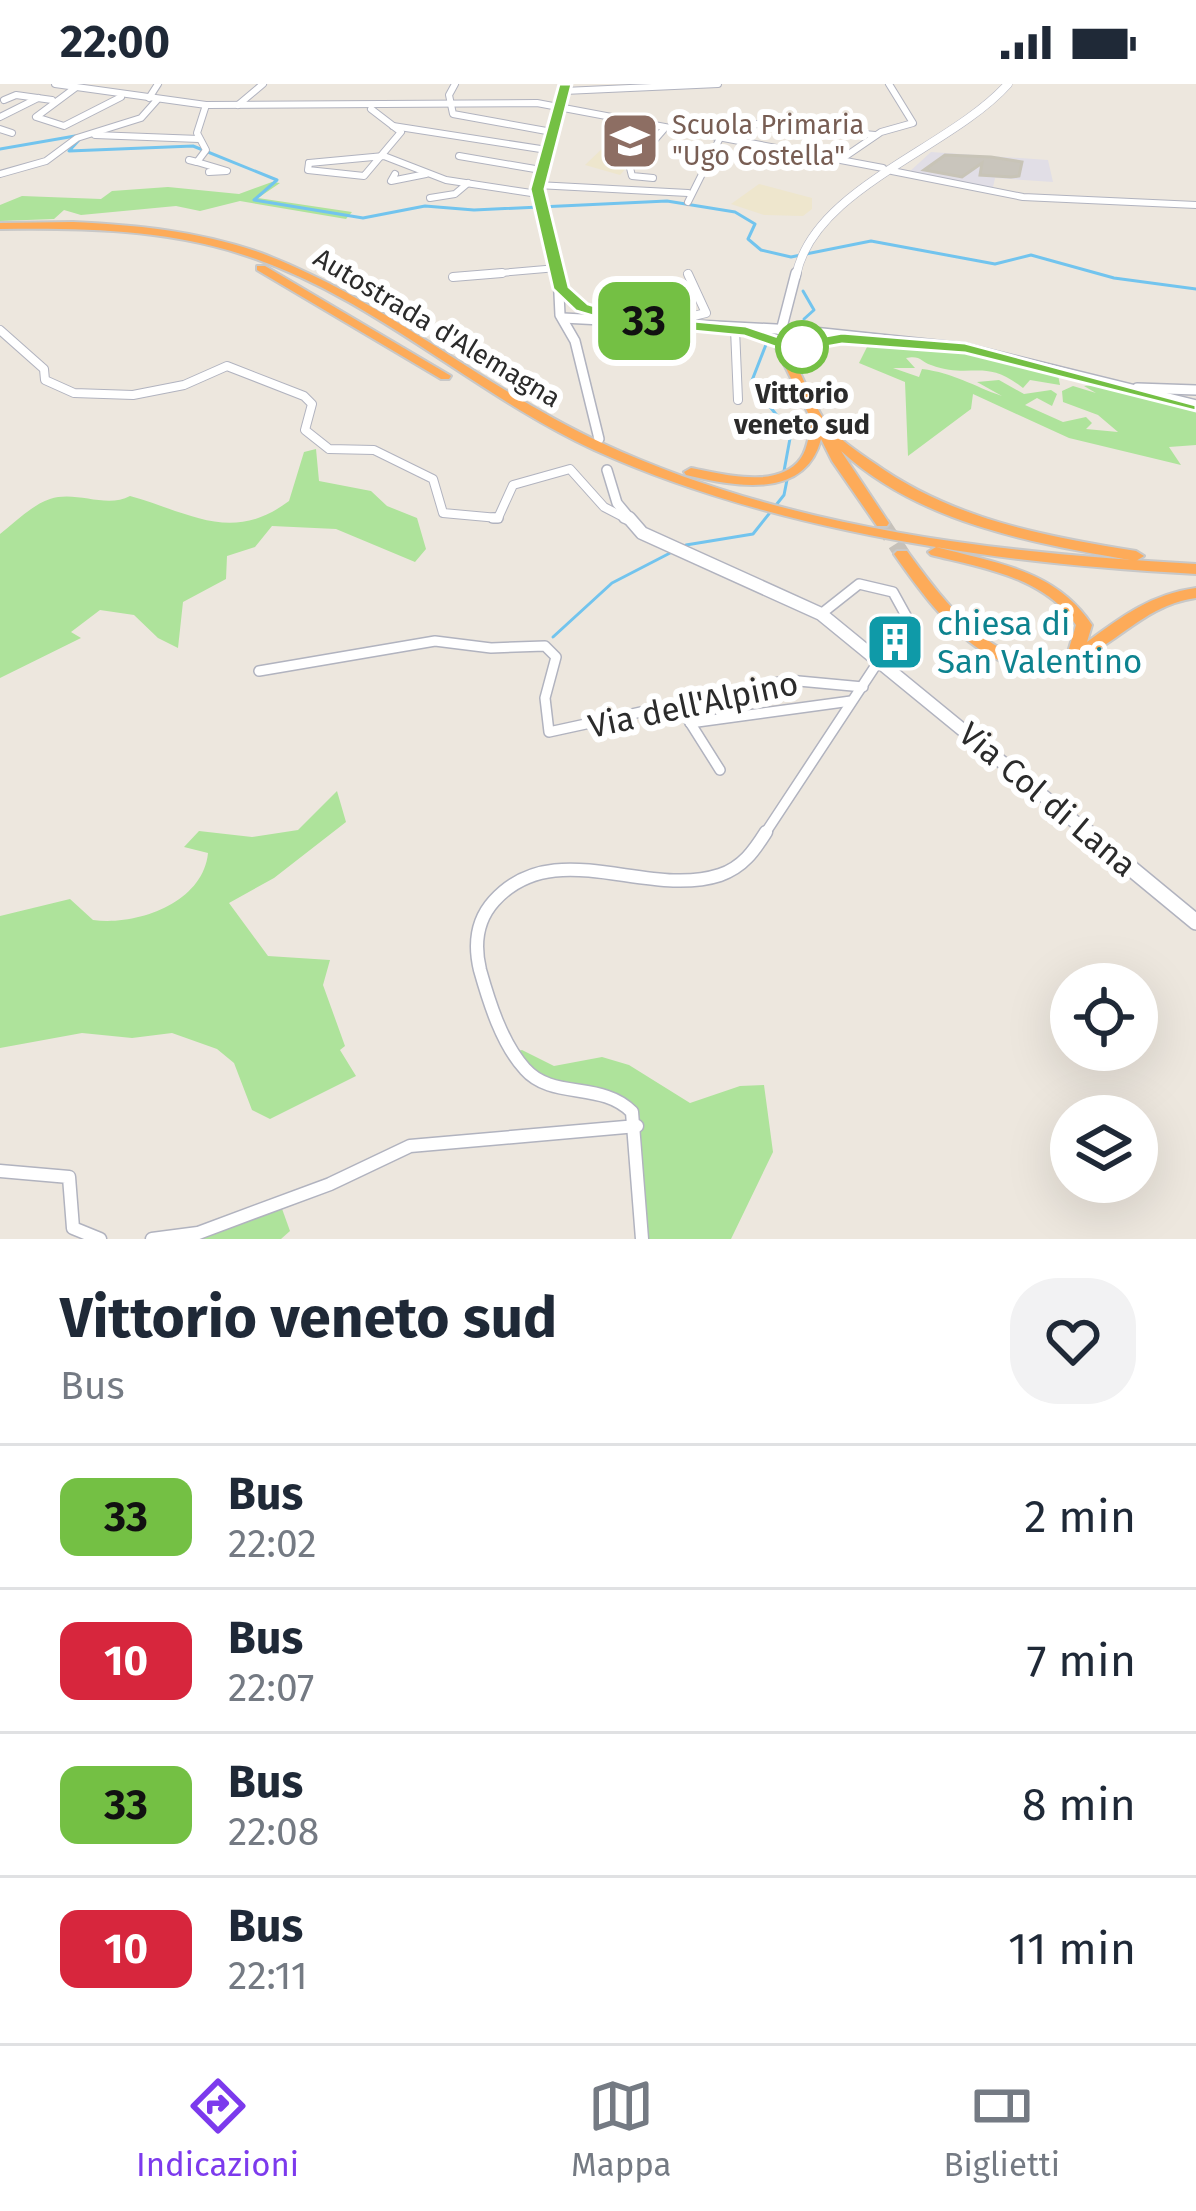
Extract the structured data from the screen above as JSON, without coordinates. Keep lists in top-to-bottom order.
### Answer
{
  "streets": {
    "highway": ["Autostrada d'Alemagna"],
    "main road": ["Via Col di Lana"],
    "street": ["Via dell'Alpino"]
  },
  "places": {
    "school or university": ["Scuola Primaria \"Ugo Costella\""],
    "other": ["Vittorio veneto sud"],
    "building": ["chiesa di San Valentino"]
  },
  "lines": ["bus line 33"],
  "page": {
    "status": "22:00",
    "on_map": "33",
    "heading": ["Vittorio veneto sud", "Bus"],
    "list": [
      {
        "mark": "33",
        "name": "Bus",
        "note": "22:02",
        "value": "2 min"
      },
      {
        "mark": "10",
        "name": "Bus",
        "note": "22:07",
        "value": "7 min"
      },
      {
        "mark": "33",
        "name": "Bus",
        "note": "22:08",
        "value": "8 min"
      },
      {
        "mark": "10",
        "name": "Bus",
        "note": "22:11",
        "value": "11 min"
      }
    ],
    "tabs": ["Indicazioni", "Mappa", "Biglietti"]
  }
}
